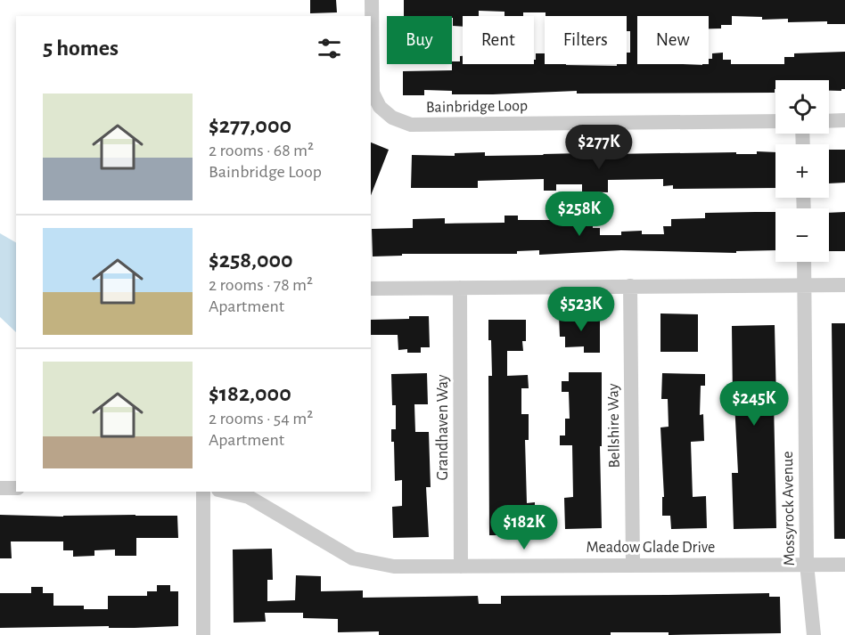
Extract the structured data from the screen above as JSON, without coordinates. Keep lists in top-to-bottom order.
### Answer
{
  "streets": {
    "street": [
      "Bainbridge Loop",
      "Bellshire Way",
      "Grandhaven Way",
      "Mossyrock Avenue",
      "Meadow Glade Drive"
    ]
  },
  "crossings": [
    ["Bellshire Way", "Meadow Glade Drive"],
    ["Grandhaven Way", "Meadow Glade Drive"],
    ["Mossyrock Avenue", "Meadow Glade Drive"]
  ],
  "page": {
    "chip": [
      "Buy",
      "Rent",
      "Filters",
      "New"
    ],
    "heading": "5 homes",
    "map_buttons": ["+", "−"],
    "list": [
      {
        "name": "$277,000",
        "note": "2 rooms · 68 m² · Bainbridge Loop"
      },
      {
        "name": "$258,000",
        "note": "2 rooms · 78 m² · Apartment"
      },
      {
        "name": "$182,000",
        "note": "2 rooms · 54 m² · Apartment"
      }
    ],
    "price": [
      "$277K",
      "$258K",
      "$523K",
      "$245K",
      "$182K"
    ]
  }
}
